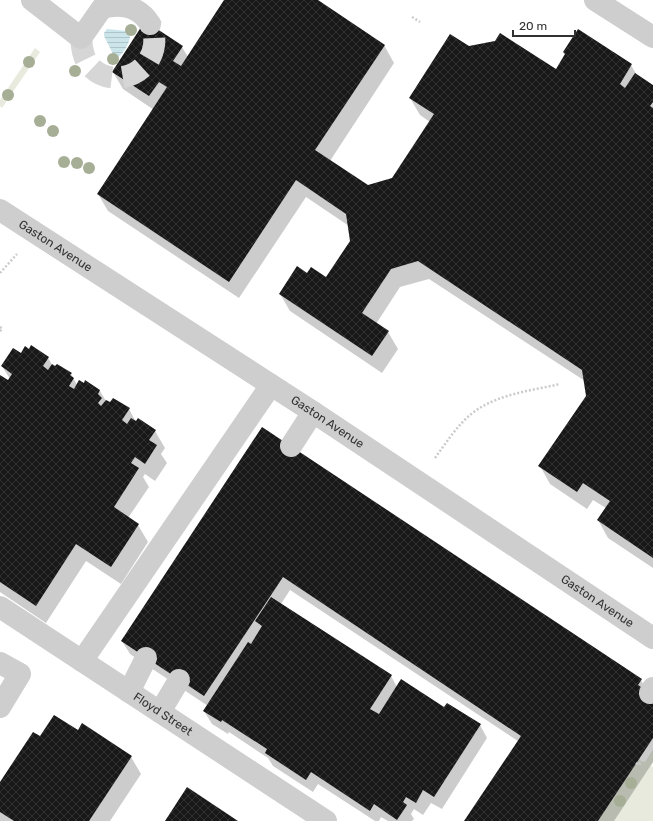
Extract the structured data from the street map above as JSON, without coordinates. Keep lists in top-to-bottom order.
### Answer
{
  "streets": {
    "street": ["Gaston Avenue", "Floyd Street"]
  },
  "scale_bar": "20 m"
}
